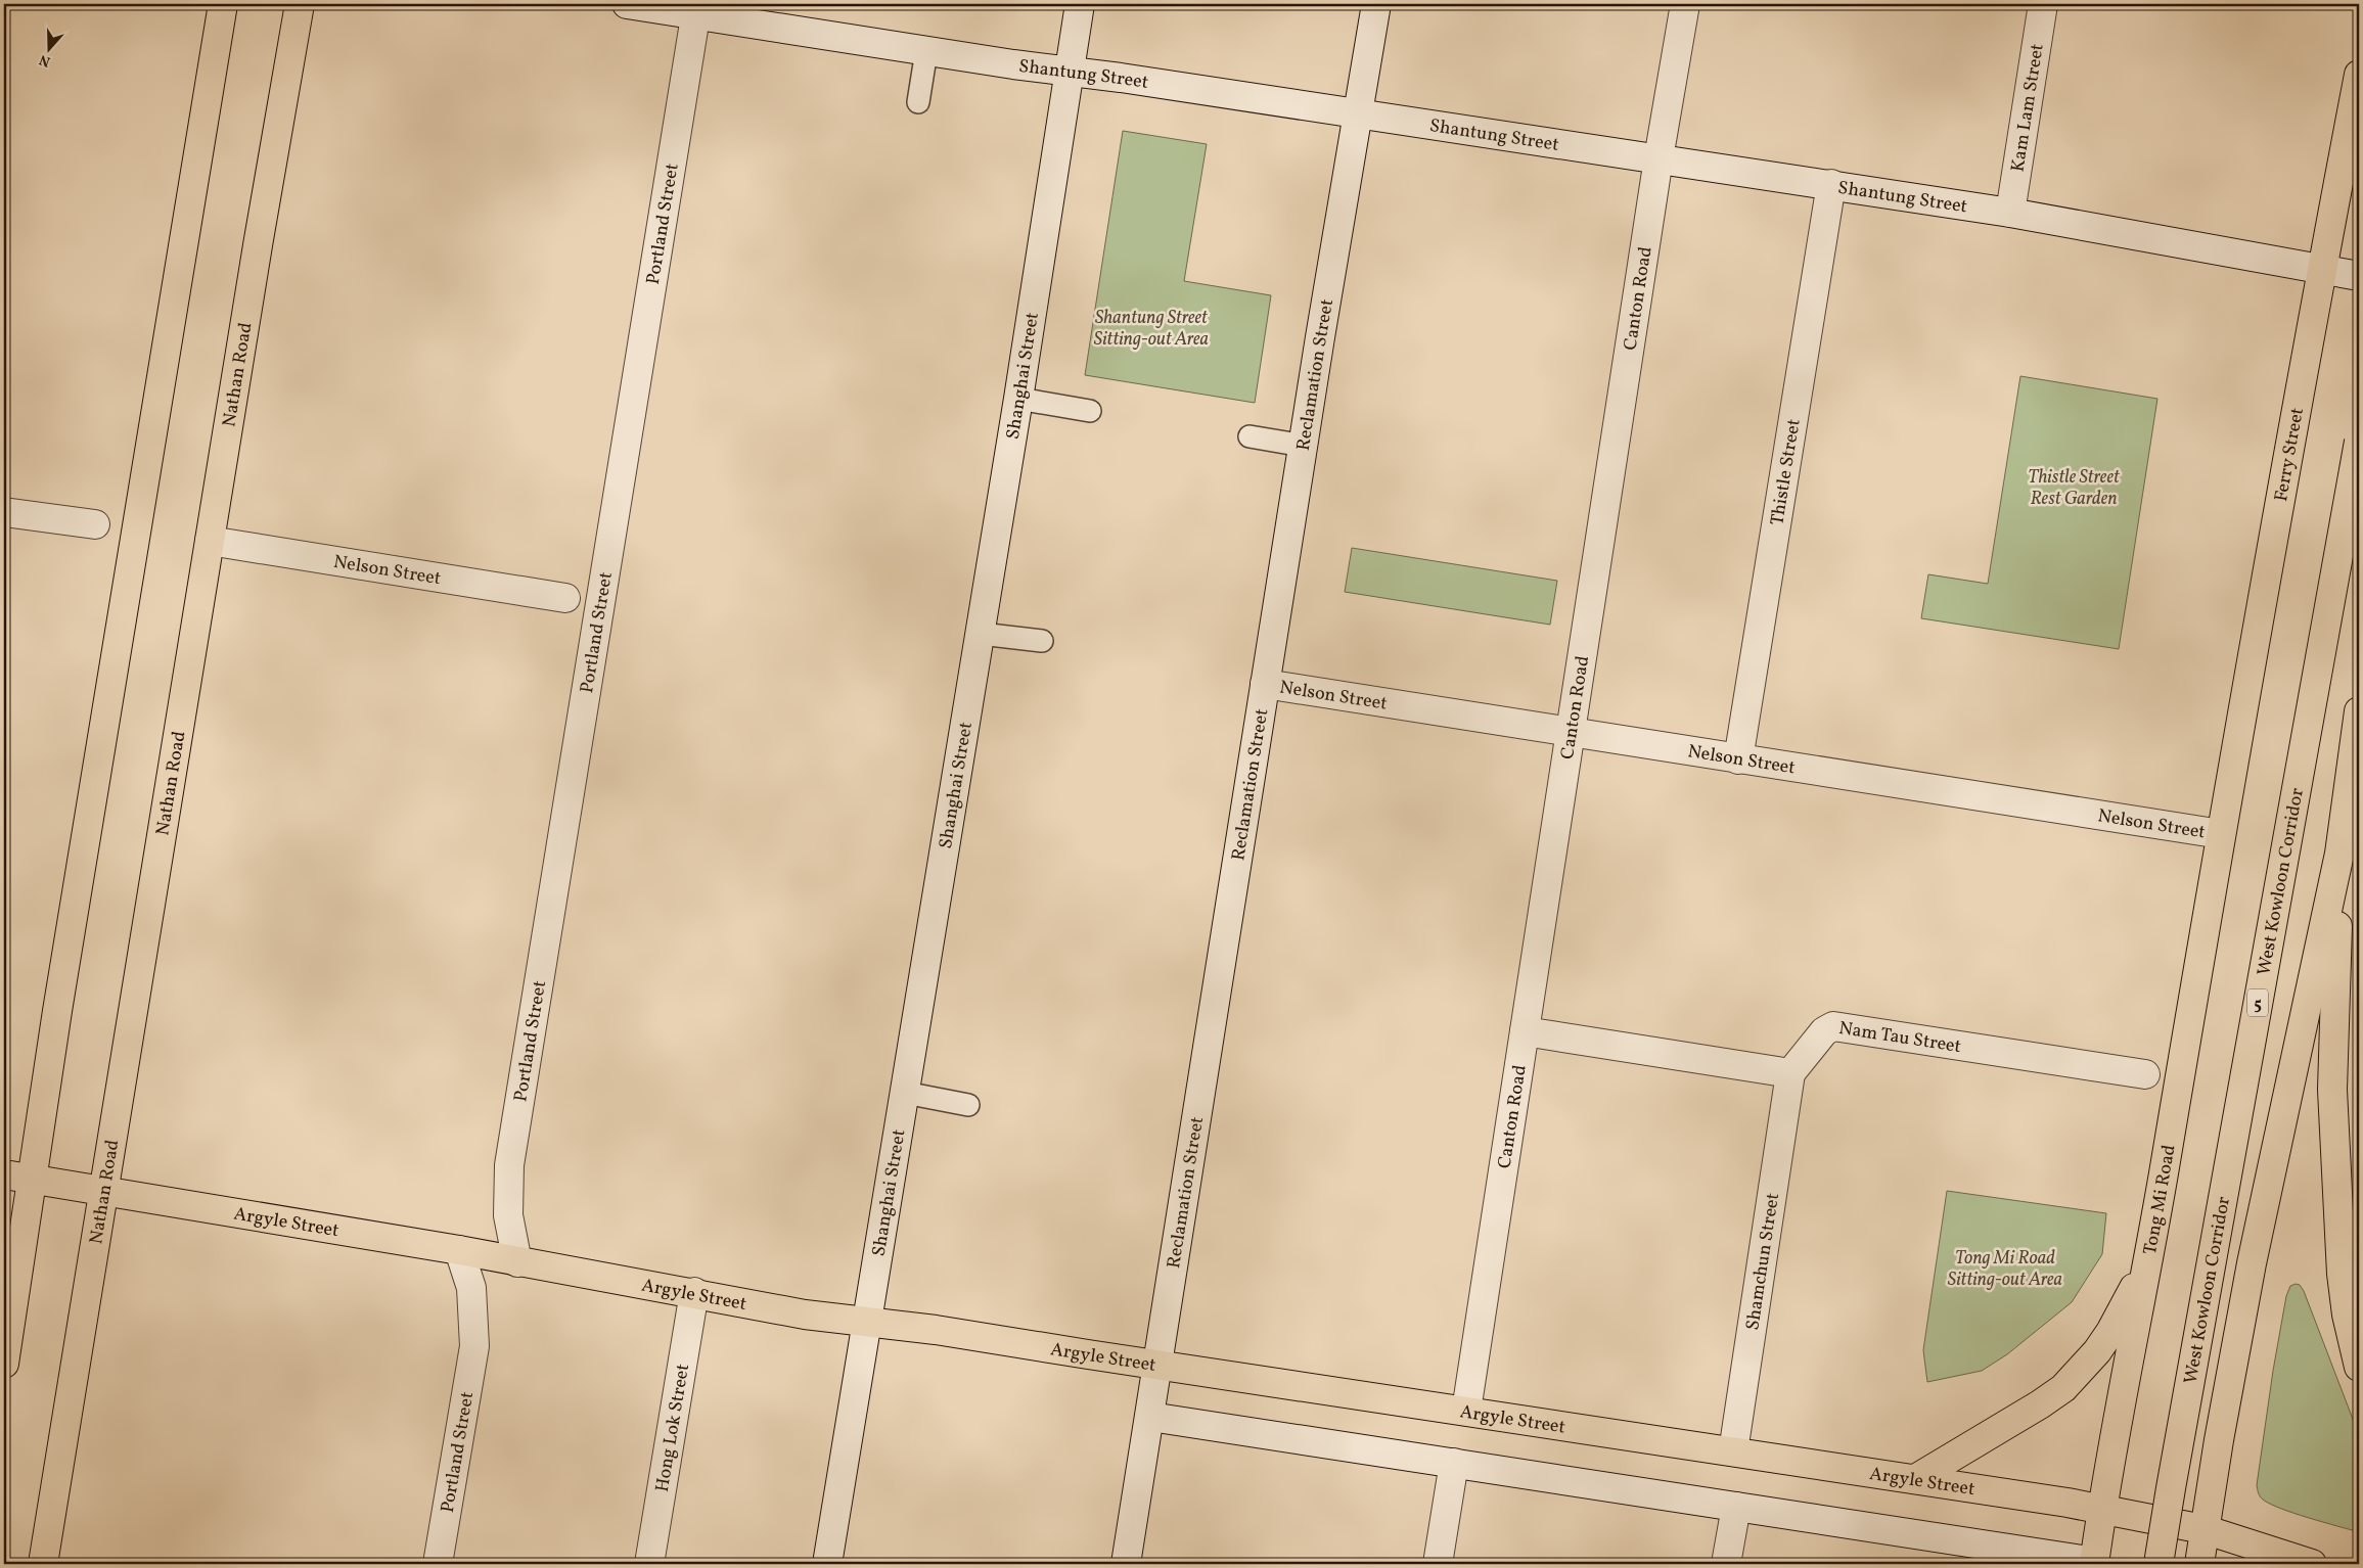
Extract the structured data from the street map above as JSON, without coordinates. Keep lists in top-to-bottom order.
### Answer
{
  "streets": {
    "main road": [
      "Nathan Road",
      "Ferry Street",
      "West Kowloon Corridor",
      "5",
      "Tong Mi Road",
      "Argyle Street"
    ],
    "street": [
      "Shantung Street",
      "Kam Lam Street",
      "Portland Street",
      "Canton Road",
      "Reclamation Street",
      "Shanghai Street",
      "Thistle Street",
      "Nelson Street",
      "Nam Tau Street",
      "Shamchun Street",
      "Hong Lok Street"
    ]
  },
  "crossings": [
    ["Shantung Street", "Kam Lam Street"],
    ["Shantung Street", "Portland Street"],
    ["Shantung Street", "Canton Road"],
    ["Shantung Street", "Reclamation Street"],
    ["Shantung Street", "Shanghai Street"],
    ["Shantung Street", "Ferry Street"],
    ["Shantung Street", "Thistle Street"],
    ["Portland Street", "Argyle Street"],
    ["Canton Road", "Nelson Street"],
    ["Canton Road", "Argyle Street"],
    ["Nathan Road", "Nelson Street"],
    ["Nathan Road", "Argyle Street"],
    ["Reclamation Street", "Nelson Street"],
    ["Reclamation Street", "Argyle Street"],
    ["Shanghai Street", "Argyle Street"],
    ["Ferry Street", "Nelson Street"],
    ["Ferry Street", "Tong Mi Road"],
    ["Thistle Street", "Nelson Street"],
    ["Nelson Street", "Tong Mi Road"],
    ["Nam Tau Street", "Shamchun Street"],
    ["Tong Mi Road", "Argyle Street"],
    ["Argyle Street", "Shamchun Street"],
    ["Argyle Street", "Hong Lok Street"]
  ],
  "parks": ["Shantung Street Sitting-out Area", "Thistle Street Rest Garden", "Tong Mi Road Sitting-out Area"],
  "north": "bottom"
}
